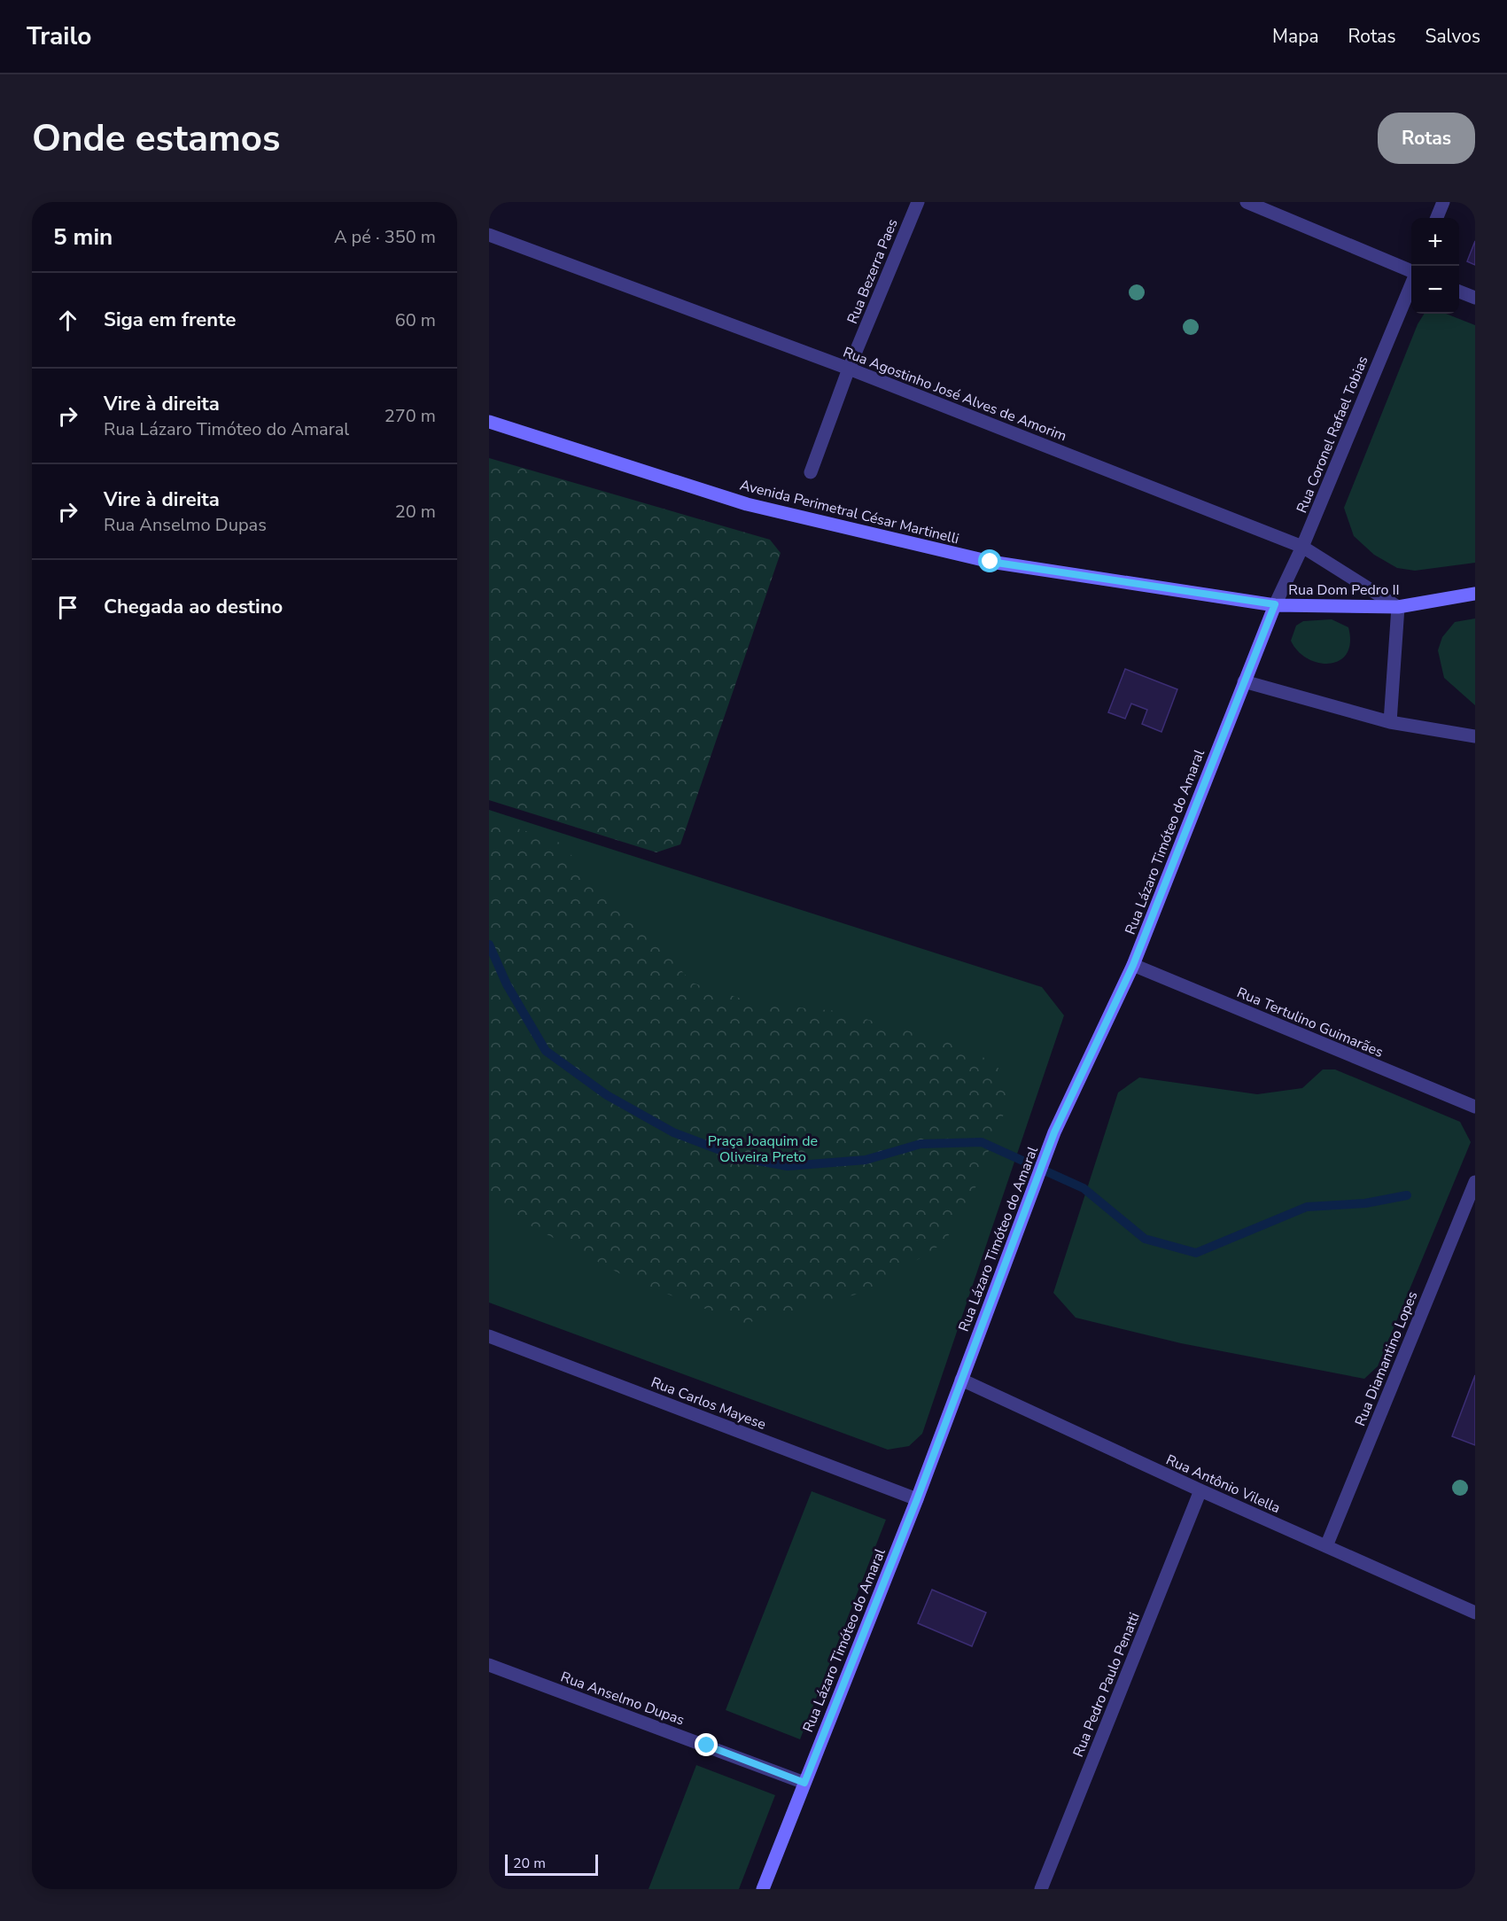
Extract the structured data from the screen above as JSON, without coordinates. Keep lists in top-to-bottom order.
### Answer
{
  "streets": {
    "main road": ["Avenida Perimetral César Martinelli", "Rua Dom Pedro II", "Rua Lázaro Timóteo do Amaral"],
    "street": [
      "Rua Bezerra Paes",
      "Rua Agostinho José Alves de Amorim",
      "Rua Coronel Rafael Tobias",
      "Rua Tertulino Guimarães",
      "Rua Diamantino Lopes",
      "Rua Carlos Mayese",
      "Rua Antônio Vilella",
      "Rua Pedro Paulo Penatti",
      "Rua Anselmo Dupas"
    ]
  },
  "crossings": [
    ["Rua Bezerra Paes", "Rua Agostinho José Alves de Amorim"],
    ["Rua Agostinho José Alves de Amorim", "Rua Coronel Rafael Tobias"],
    ["Rua Agostinho José Alves de Amorim", "Rua Dom Pedro II"],
    ["Rua Coronel Rafael Tobias", "Avenida Perimetral César Martinelli"],
    ["Rua Coronel Rafael Tobias", "Rua Dom Pedro II"],
    ["Rua Coronel Rafael Tobias", "Rua Lázaro Timóteo do Amaral"],
    ["Avenida Perimetral César Martinelli", "Rua Dom Pedro II"],
    ["Avenida Perimetral César Martinelli", "Rua Lázaro Timóteo do Amaral"],
    ["Rua Dom Pedro II", "Rua Lázaro Timóteo do Amaral"],
    ["Rua Lázaro Timóteo do Amaral", "Rua Tertulino Guimarães"],
    ["Rua Lázaro Timóteo do Amaral", "Rua Carlos Mayese"],
    ["Rua Lázaro Timóteo do Amaral", "Rua Antônio Vilella"],
    ["Rua Lázaro Timóteo do Amaral", "Rua Anselmo Dupas"],
    ["Rua Diamantino Lopes", "Rua Antônio Vilella"],
    ["Rua Antônio Vilella", "Rua Pedro Paulo Penatti"]
  ],
  "parks": ["Praça Joaquim de Oliveira Preto"],
  "scale_bar": "20 m",
  "page": {
    "header": "Trailo",
    "nav": ["Mapa", "Rotas", "Salvos"],
    "buttons": "Rotas",
    "title": "Onde estamos",
    "heading": ["5 min", "A pé · 350 m"],
    "map_buttons": ["+", "−"],
    "list": [
      ["Siga em frente", "60 m"],
      ["Vire à direita", "Rua Lázaro Timóteo do Amaral", "270 m"],
      ["Vire à direita", "Rua Anselmo Dupas", "20 m"],
      "Chegada ao destino"
    ],
    "scale": "20 m"
  }
}
